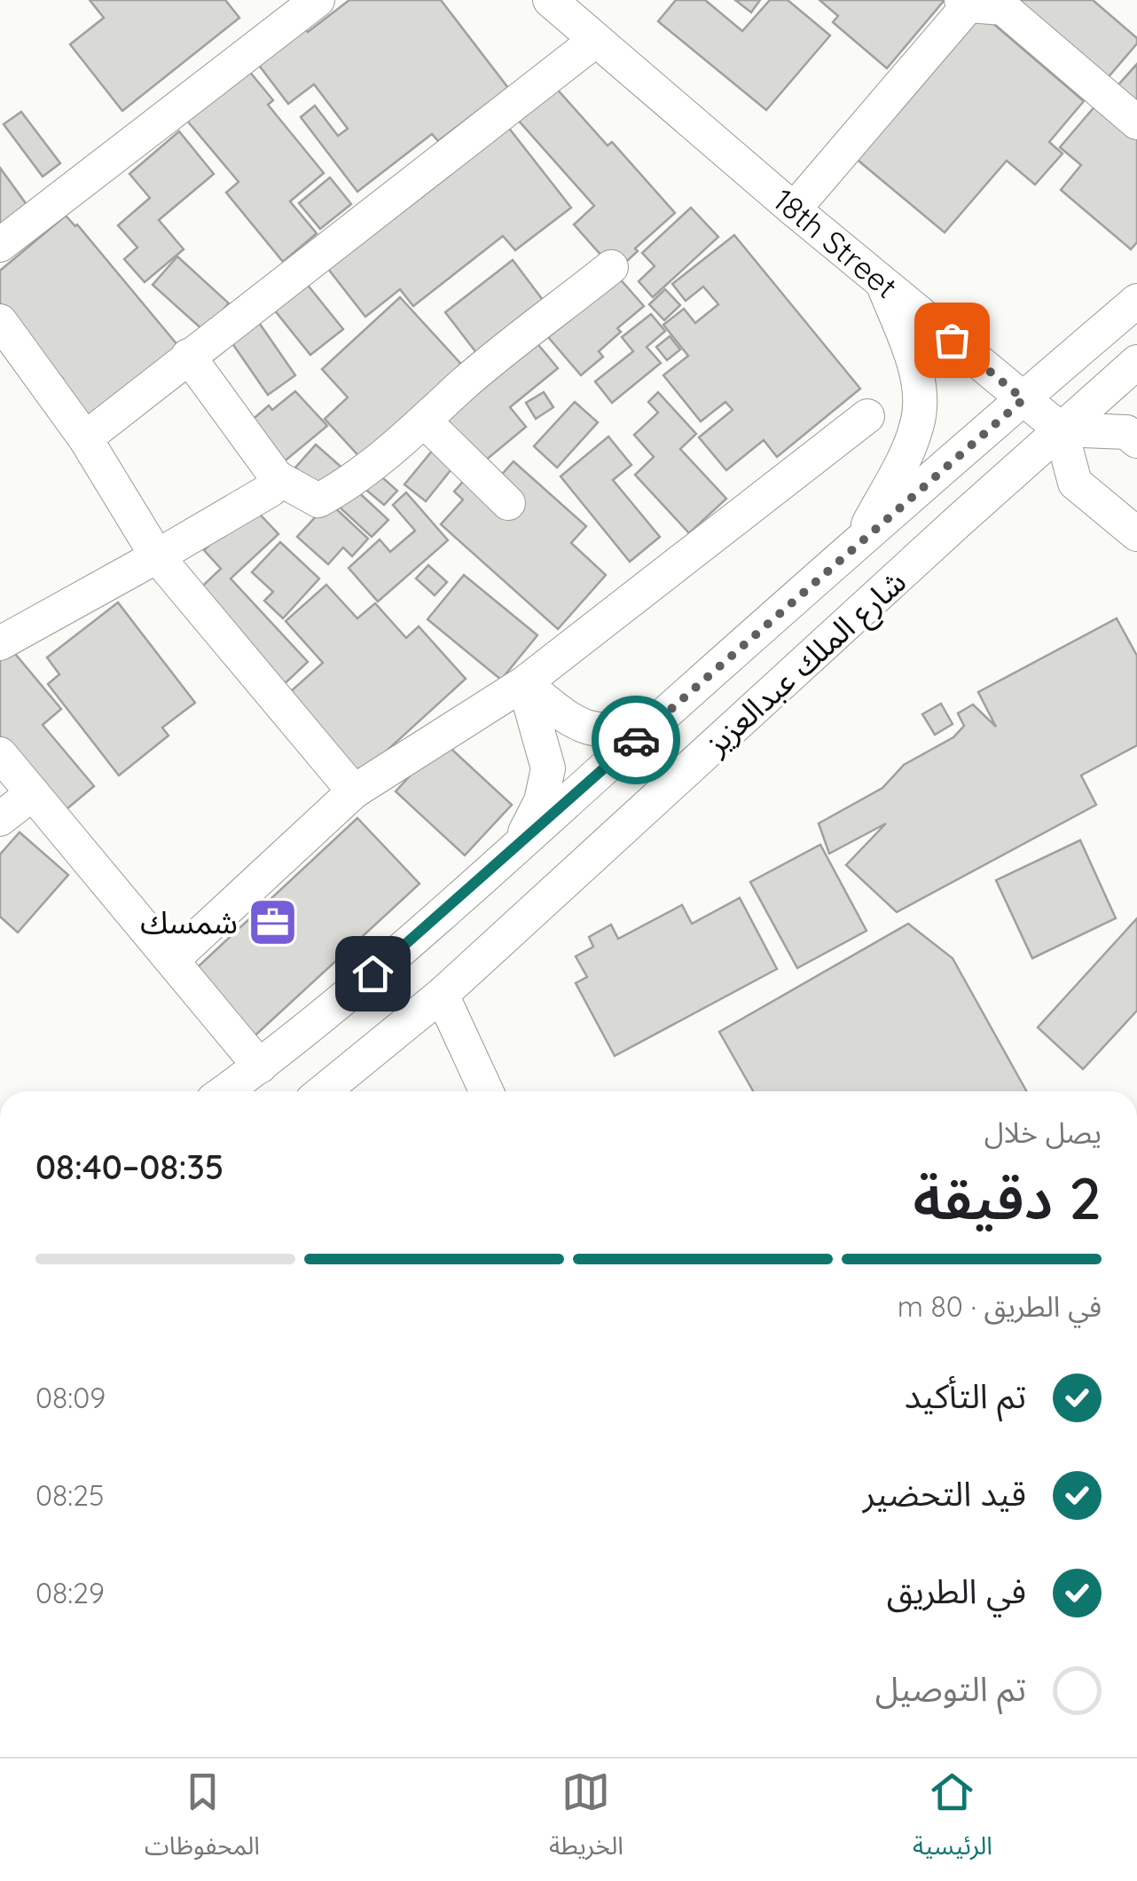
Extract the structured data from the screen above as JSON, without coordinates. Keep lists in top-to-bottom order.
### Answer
{
  "streets": {
    "street": ["18th Street", "شارع الملك عبدالعزيز"]
  },
  "crossings": [
    ["18th Street", "شارع الملك عبدالعزيز"]
  ],
  "places": {
    "office": ["شمسك"]
  },
  "page": {
    "heading": ["2 دقيقة", "يصل خلال", "08:35–08:40"],
    "bar": "في الطريق · 80 m",
    "list": [
      ["تم التأكيد", "08:09"],
      ["قيد التحضير", "08:25"],
      ["في الطريق", "08:29"],
      "تم التوصيل"
    ],
    "tabs": ["الرئيسية", "الخريطة", "المحفوظات"]
  }
}
